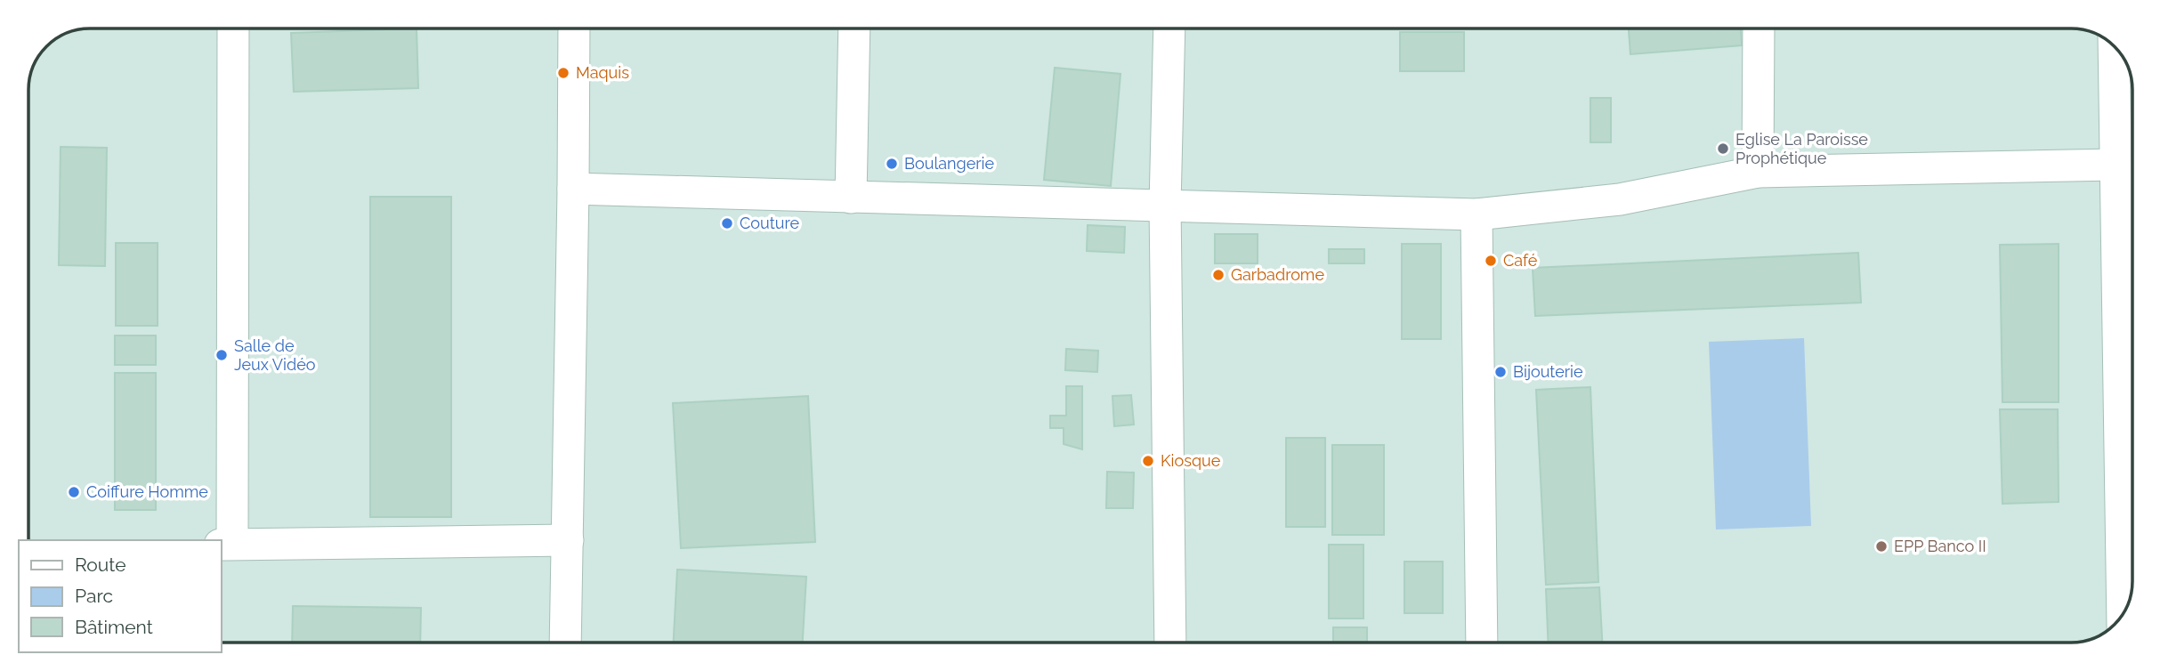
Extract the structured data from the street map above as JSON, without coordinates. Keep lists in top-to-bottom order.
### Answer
{
  "places": [
    "Maquis",
    "Eglise La Paroisse Prophétique",
    "Boulangerie",
    "Couture",
    "Café",
    "Garbadrome",
    "Salle de Jeux Vidéo",
    "Bijouterie",
    "Kiosque",
    "Coiffure Homme",
    "EPP Banco II"
  ],
  "legend": ["Route", "Parc", "Bâtiment"]
}
